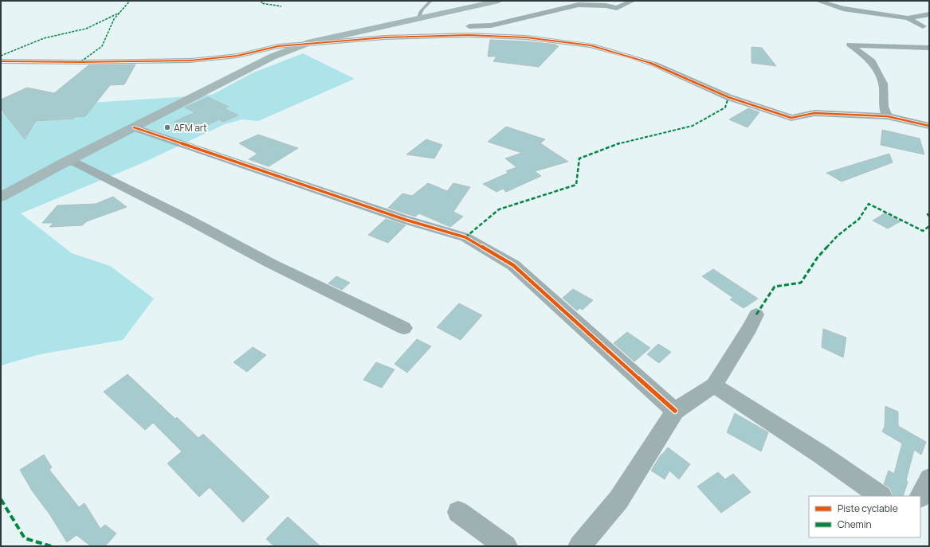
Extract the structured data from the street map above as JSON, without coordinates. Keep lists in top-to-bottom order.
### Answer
{
  "places": ["AFM art"],
  "legend": ["Piste cyclable", "Chemin"]
}
